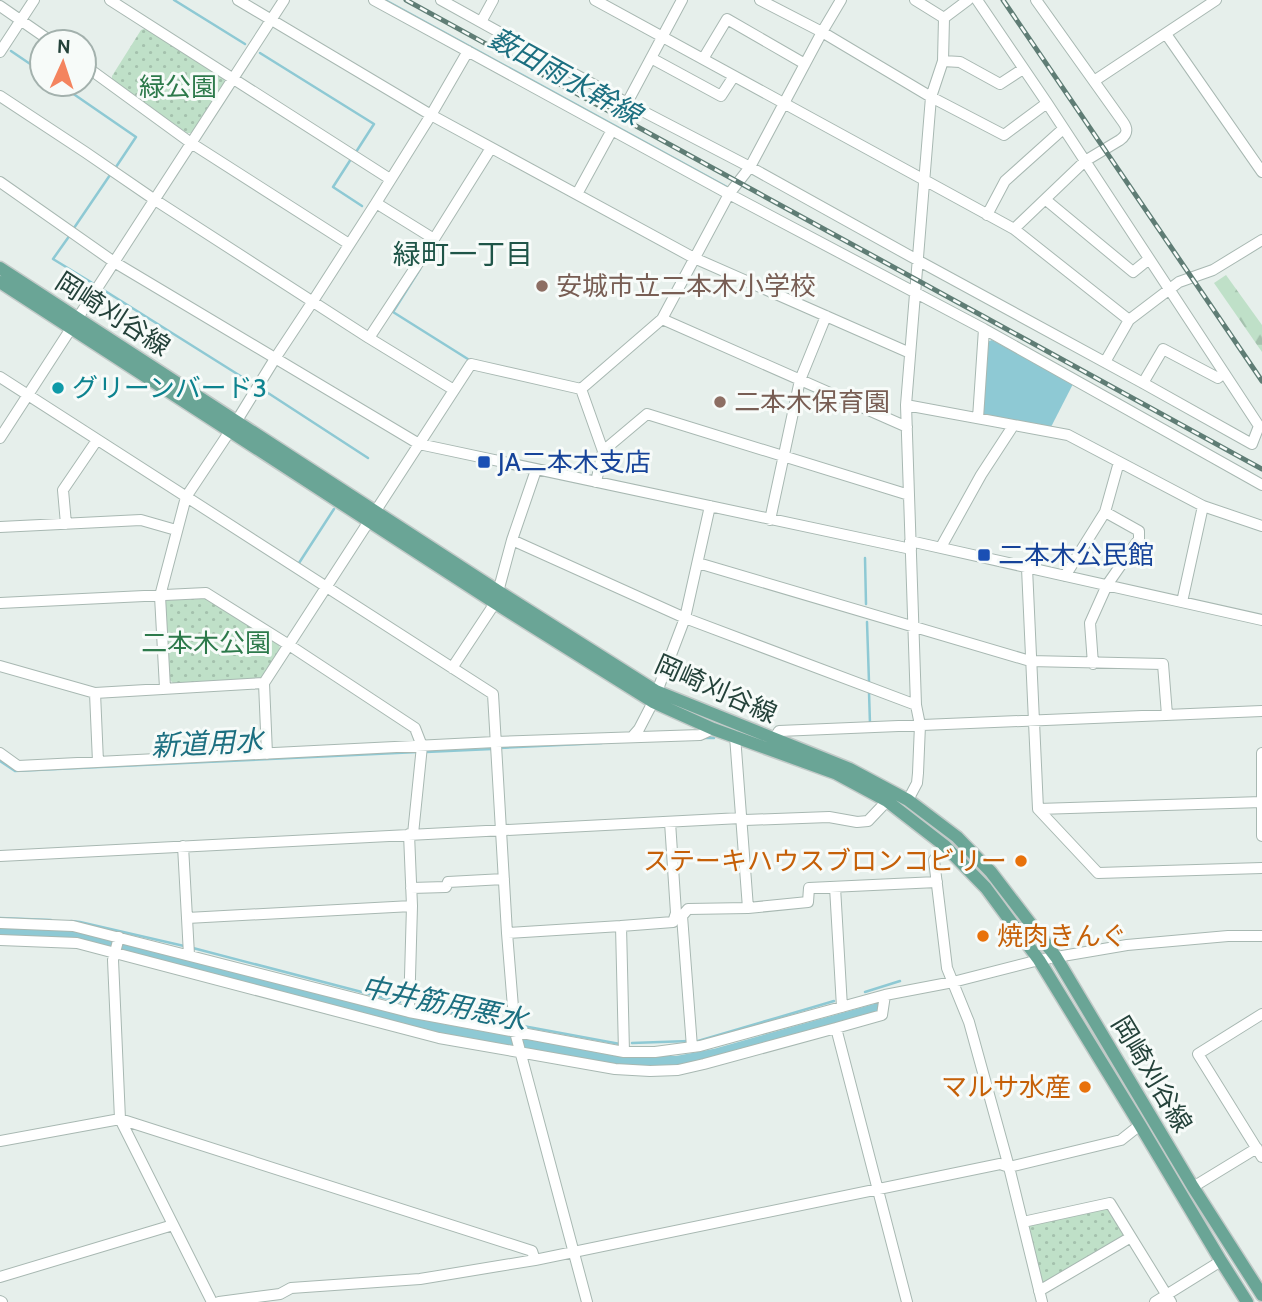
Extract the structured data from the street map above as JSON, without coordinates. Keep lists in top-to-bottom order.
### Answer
{
  "streets": {
    "main road": ["岡崎刈谷線"]
  },
  "districts": ["緑町一丁目"],
  "water": ["薮田雨水幹線", "新道用水", "中井筋用悪水"],
  "parks": ["緑公園", "二本木公園"],
  "places": {
    "other": [
      "安城市立二本木小学校",
      "グリーンバード3",
      "二本木保育園",
      "ステーキハウスブロンコビリー",
      "焼肉きんぐ",
      "マルサ水産"
    ],
    "transit": ["JA二本木支店", "二本木公民館"]
  },
  "north": "top"
}
